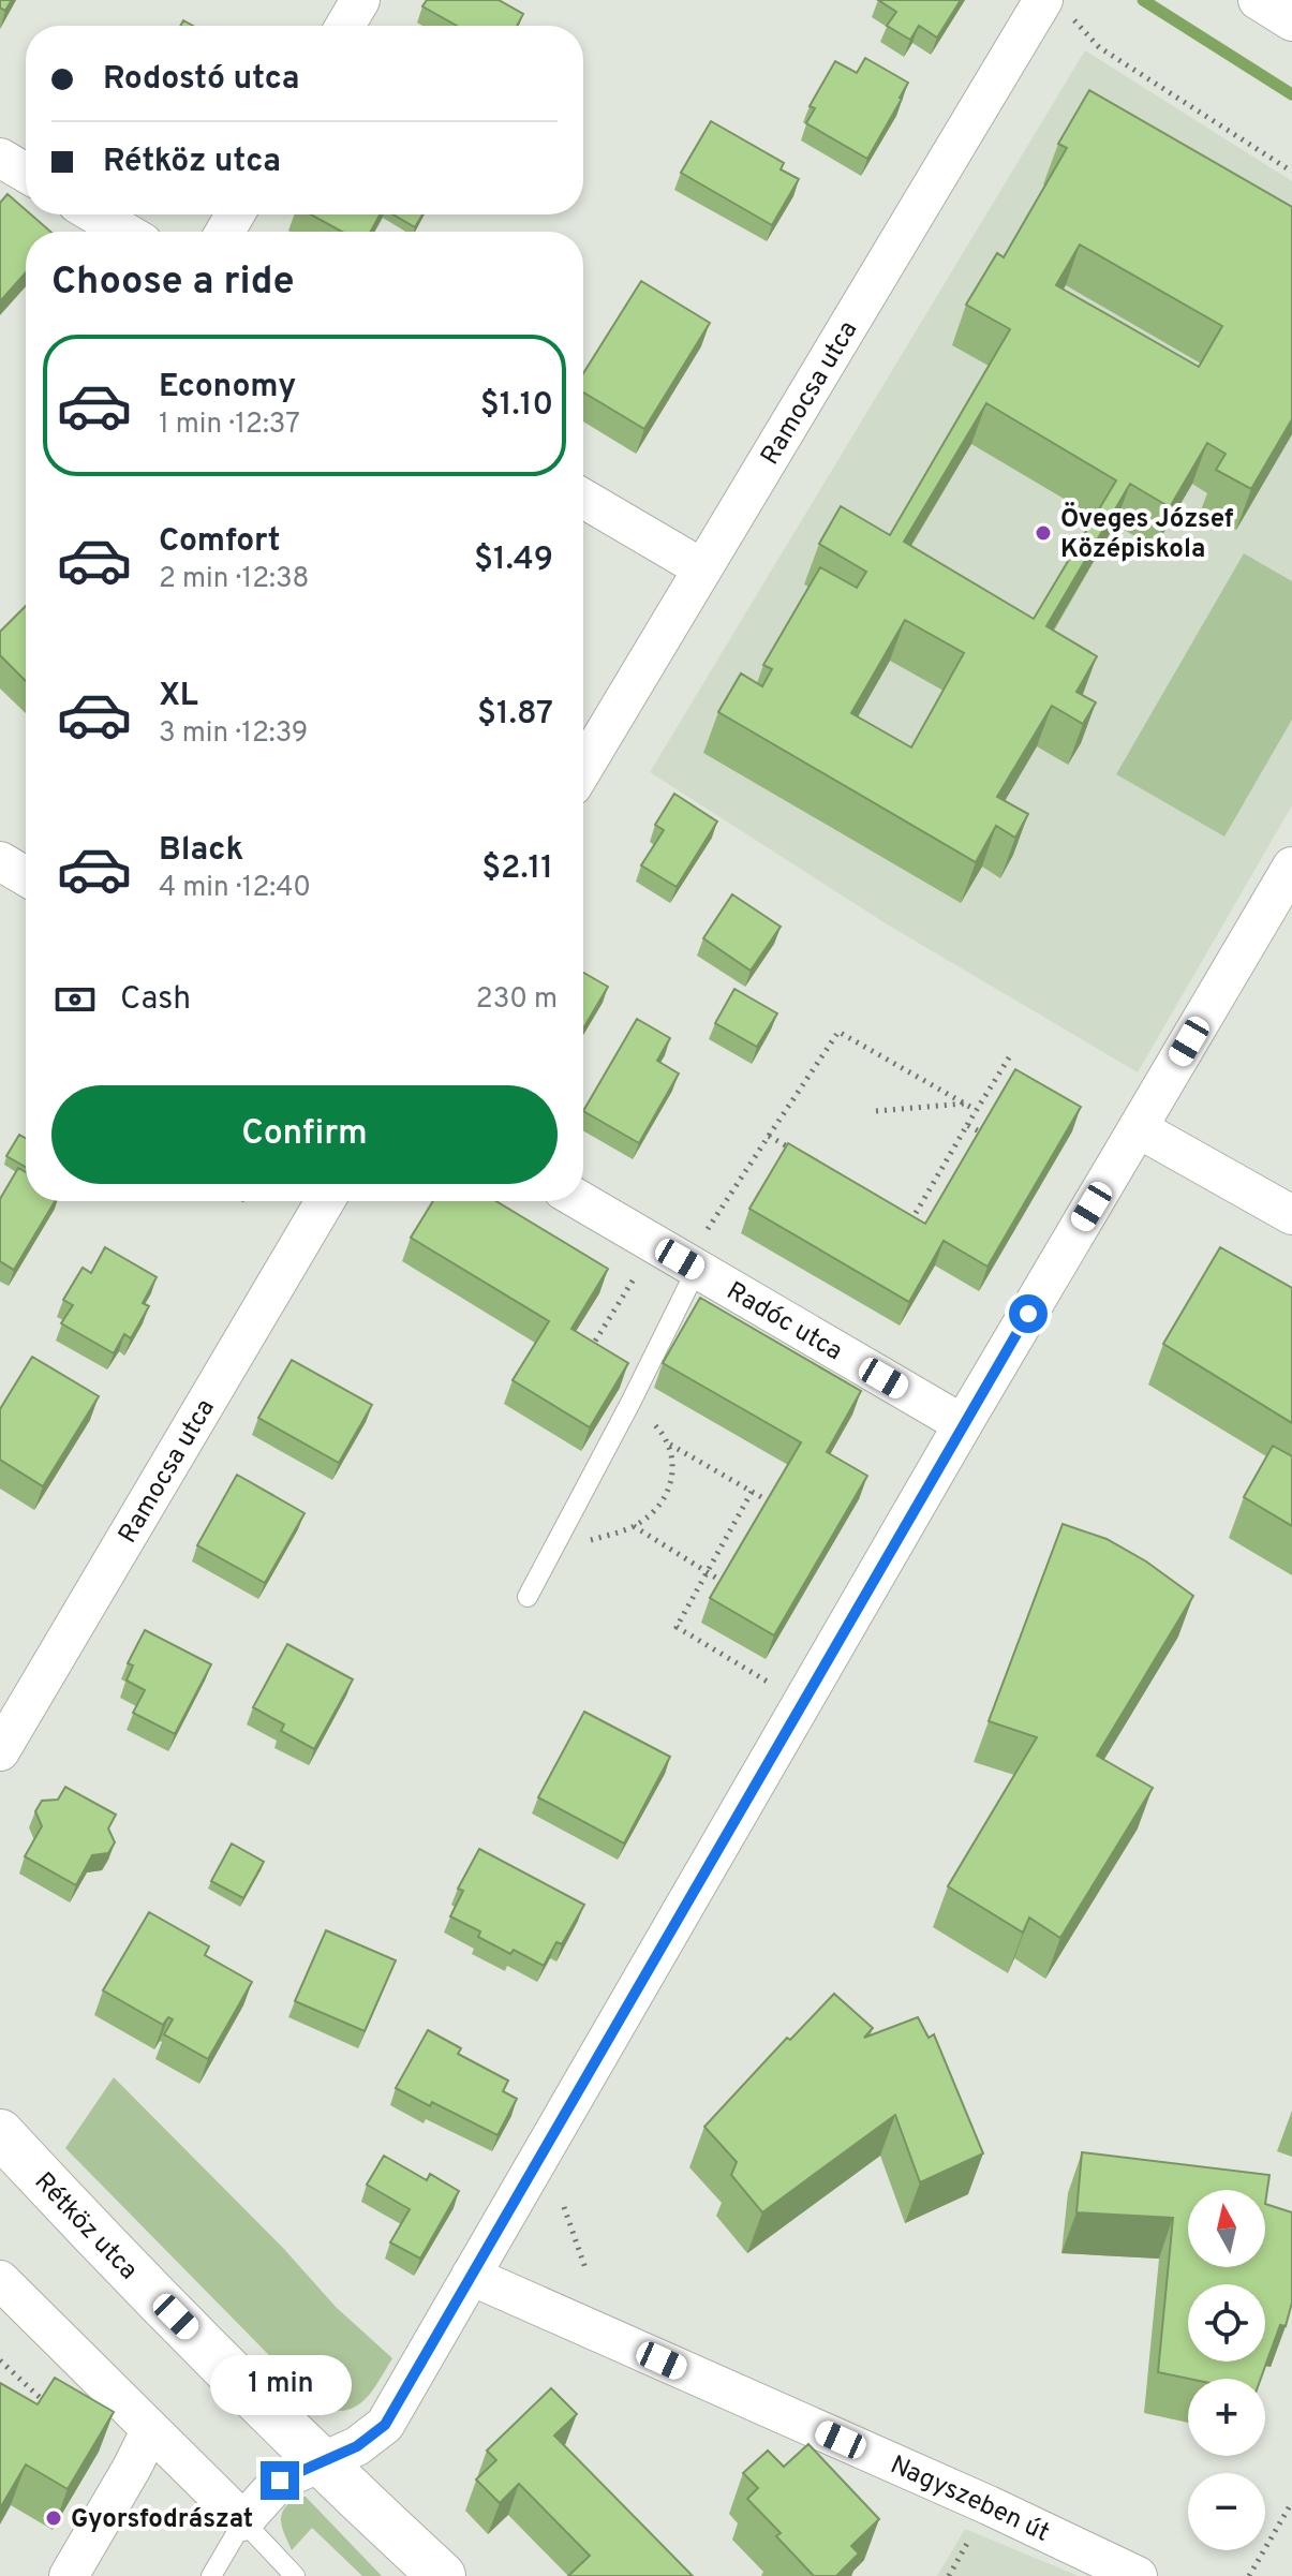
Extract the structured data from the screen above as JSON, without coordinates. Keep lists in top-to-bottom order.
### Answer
{
  "streets": {
    "street": [
      "Ramocsa utca",
      "Radóc utca",
      "Rétköz utca",
      "Nagyszeben út"
    ]
  },
  "places": ["Öveges József Középiskola", "Gyorsfodrászat"],
  "north": "top",
  "page": {
    "banner": ["Rodostó utca", "Rétköz utca"],
    "heading": "Choose a ride",
    "list": [
      {
        "name": "Economy",
        "note": "1 min · 12:37",
        "value": "$1.10"
      },
      {
        "name": "Comfort",
        "note": "2 min · 12:38",
        "value": "$1.49"
      },
      {
        "name": "XL",
        "note": "3 min · 12:39",
        "value": "$1.87"
      },
      {
        "name": "Black",
        "note": "4 min · 12:40",
        "value": "$2.11"
      }
    ],
    "pay": ["Cash", "230 m"],
    "buttons": "Confirm",
    "map_buttons": ["+", "−"],
    "bubble": "1 min"
  }
}
